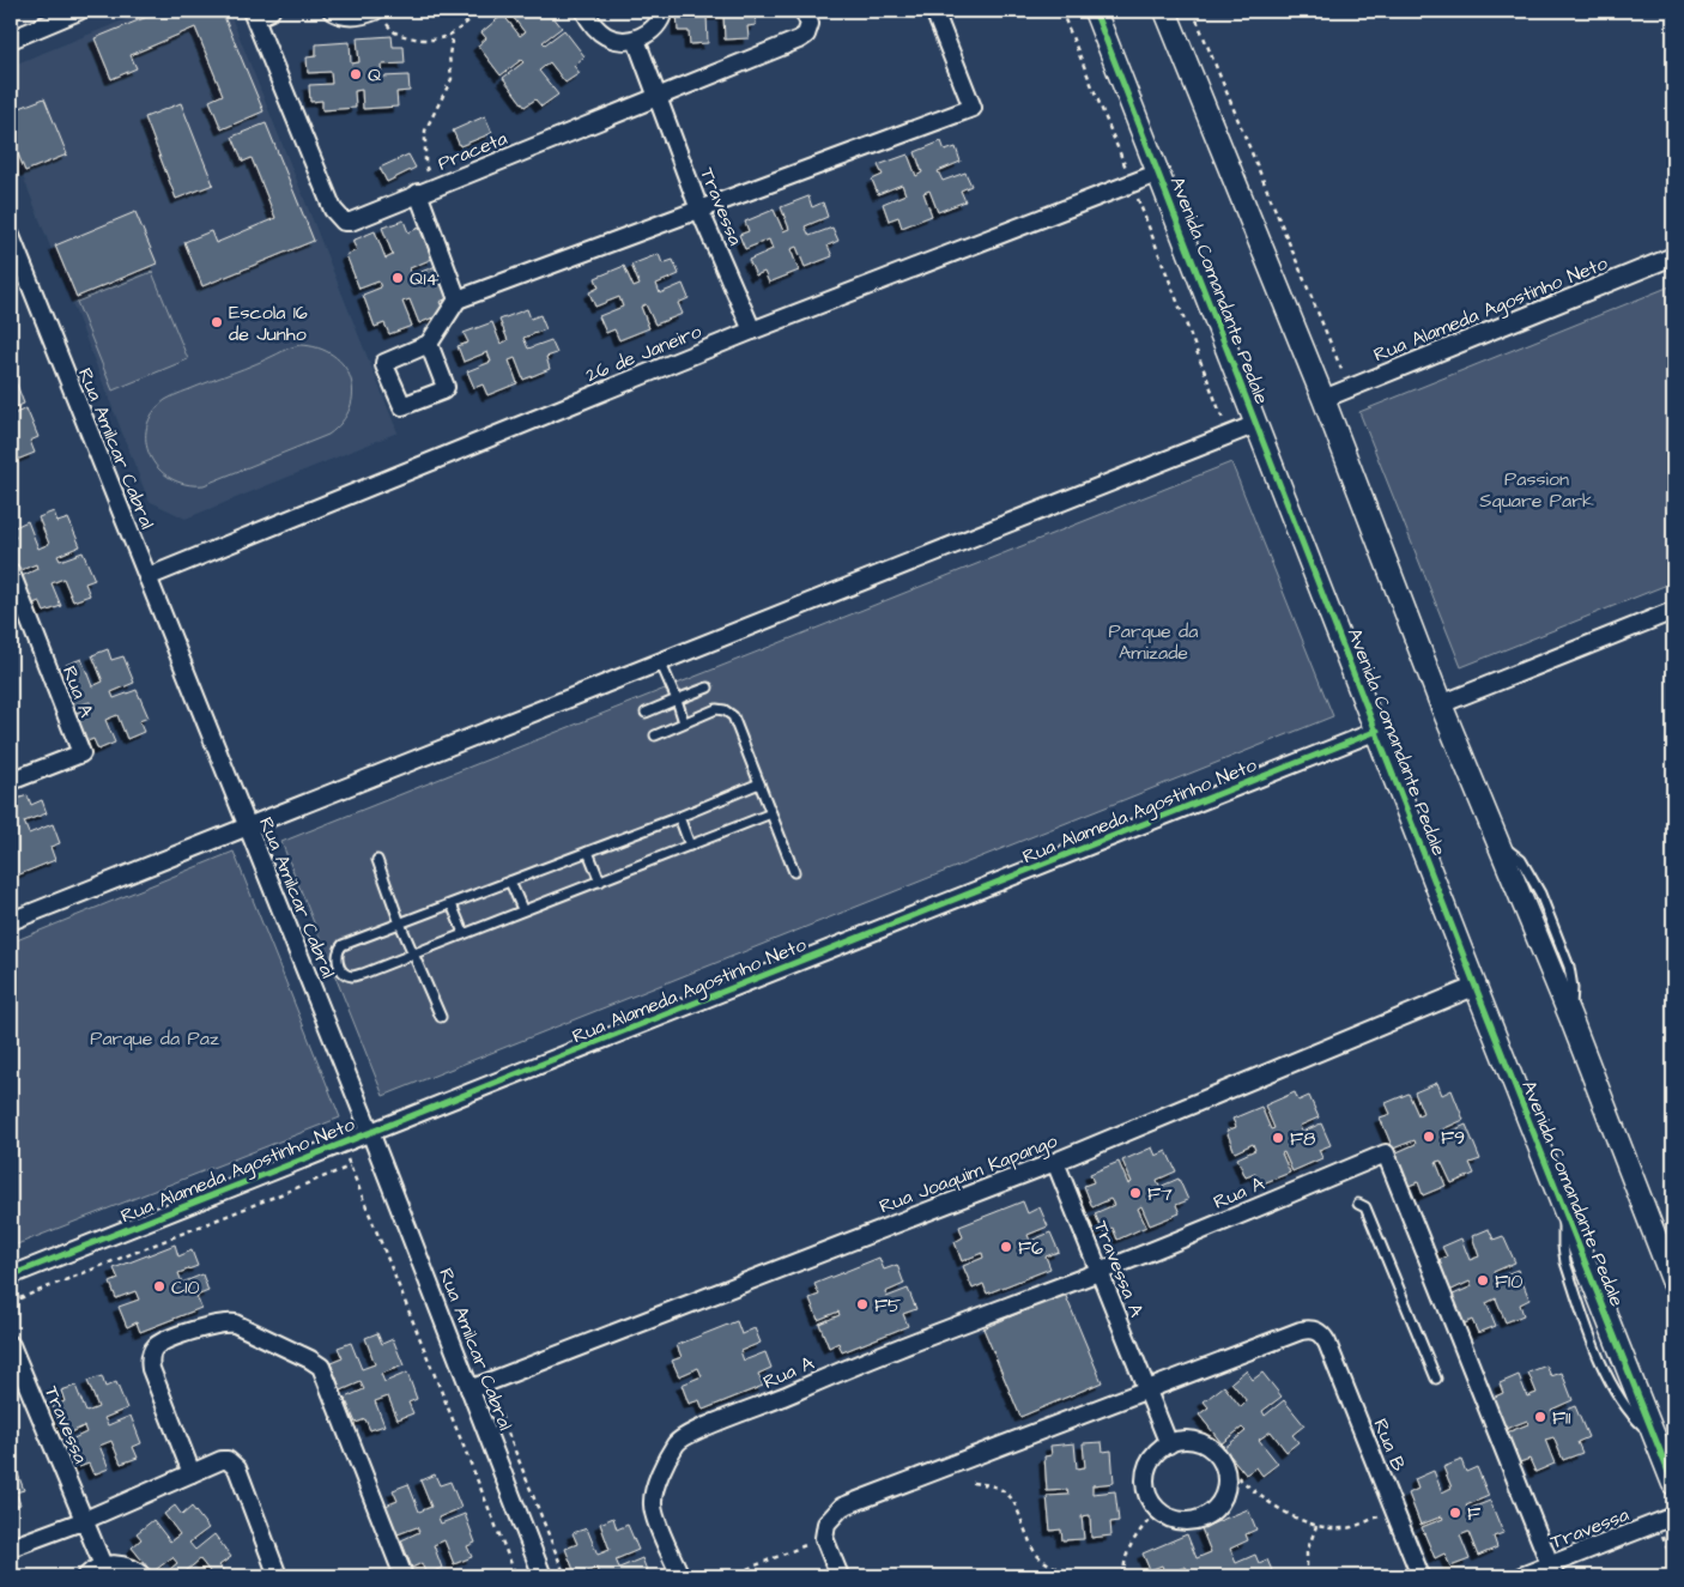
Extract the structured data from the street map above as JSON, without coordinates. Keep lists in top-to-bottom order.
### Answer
{
  "streets": {
    "street": [
      "Praceta",
      "Travessa",
      "Avenida Comandante Pedale",
      "Rua Alameda Agostinho Neto",
      "26 de Janeiro",
      "Rua Amilcar Cabral",
      "Rua A",
      "Rua Joaquim Kapango",
      "Travessa A",
      "Rua B"
    ]
  },
  "crossings": [
    ["Praceta", "Travessa"],
    ["Travessa", "26 de Janeiro"],
    ["Travessa", "Rua A"],
    ["Avenida Comandante Pedale", "Rua Alameda Agostinho Neto"],
    ["Avenida Comandante Pedale", "26 de Janeiro"],
    ["Avenida Comandante Pedale", "Rua Joaquim Kapango"],
    ["Rua Alameda Agostinho Neto", "Rua Amilcar Cabral"],
    ["26 de Janeiro", "Rua Amilcar Cabral"],
    ["Rua Amilcar Cabral", "Rua Joaquim Kapango"],
    ["Rua A", "Travessa A"],
    ["Rua Joaquim Kapango", "Travessa A"],
    ["Travessa A", "Rua B"]
  ],
  "parks": ["Passion Square Park", "Parque da Amizade", "Parque da Paz"],
  "places": [
    "Q",
    "Q14",
    "Escola 16 de Junho",
    "F9",
    "F8",
    "F7",
    "F6",
    "F10",
    "C10",
    "F5",
    "F11",
    "F"
  ]
}
